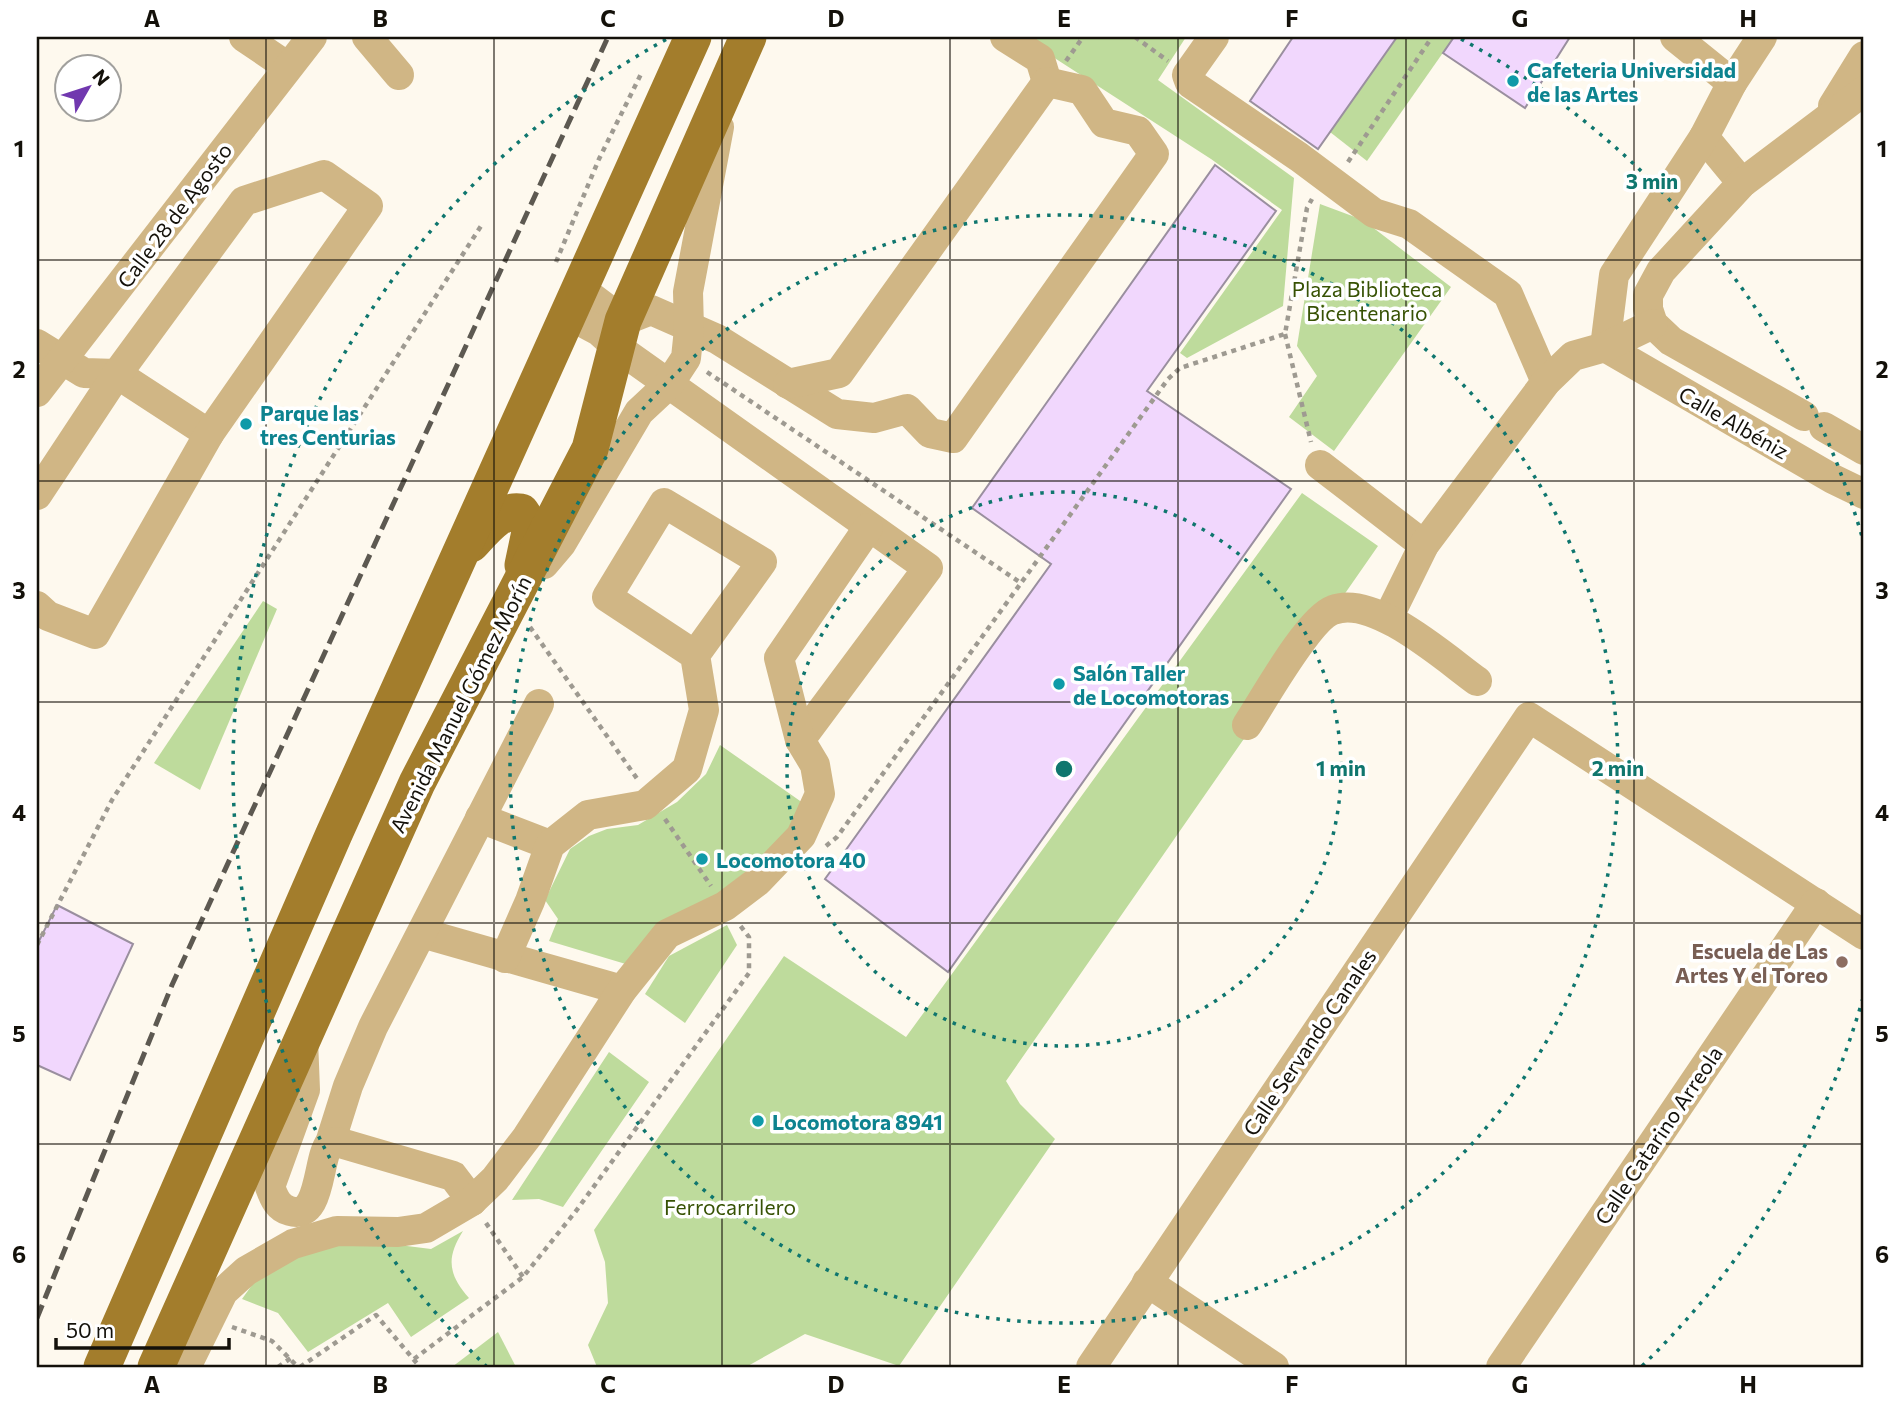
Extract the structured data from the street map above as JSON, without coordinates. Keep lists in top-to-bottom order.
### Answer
{
  "streets": {
    "main road": ["Avenida Manuel Gómez Morín"],
    "street": [
      "Calle 28 de Agosto",
      "Calle Albéniz",
      "Calle Servando Canales",
      "Calle Catarino Arreola"
    ]
  },
  "crossings": [
    ["Calle Servando Canales", "Calle Catarino Arreola"]
  ],
  "parks": ["Plaza Biblioteca Bicentenario", "Ferrocarrilero"],
  "places": [
    "Cafeteria Universidad de las Artes",
    "Parque las tres Centurias",
    "Salón Taller de Locomotoras",
    "Locomotora 40",
    "Escuela de Las Artes Y el Toreo",
    "Locomotora 8941"
  ],
  "scale_bar": "50 m",
  "north": "top right",
  "grid": {
    "columns": [
      "A",
      "B",
      "C",
      "D",
      "E",
      "F",
      "G",
      "H"
    ],
    "rows": [
      "1",
      "2",
      "3",
      "4",
      "5",
      "6"
    ]
  },
  "rings": ["3 min", "1 min", "2 min"]
}
